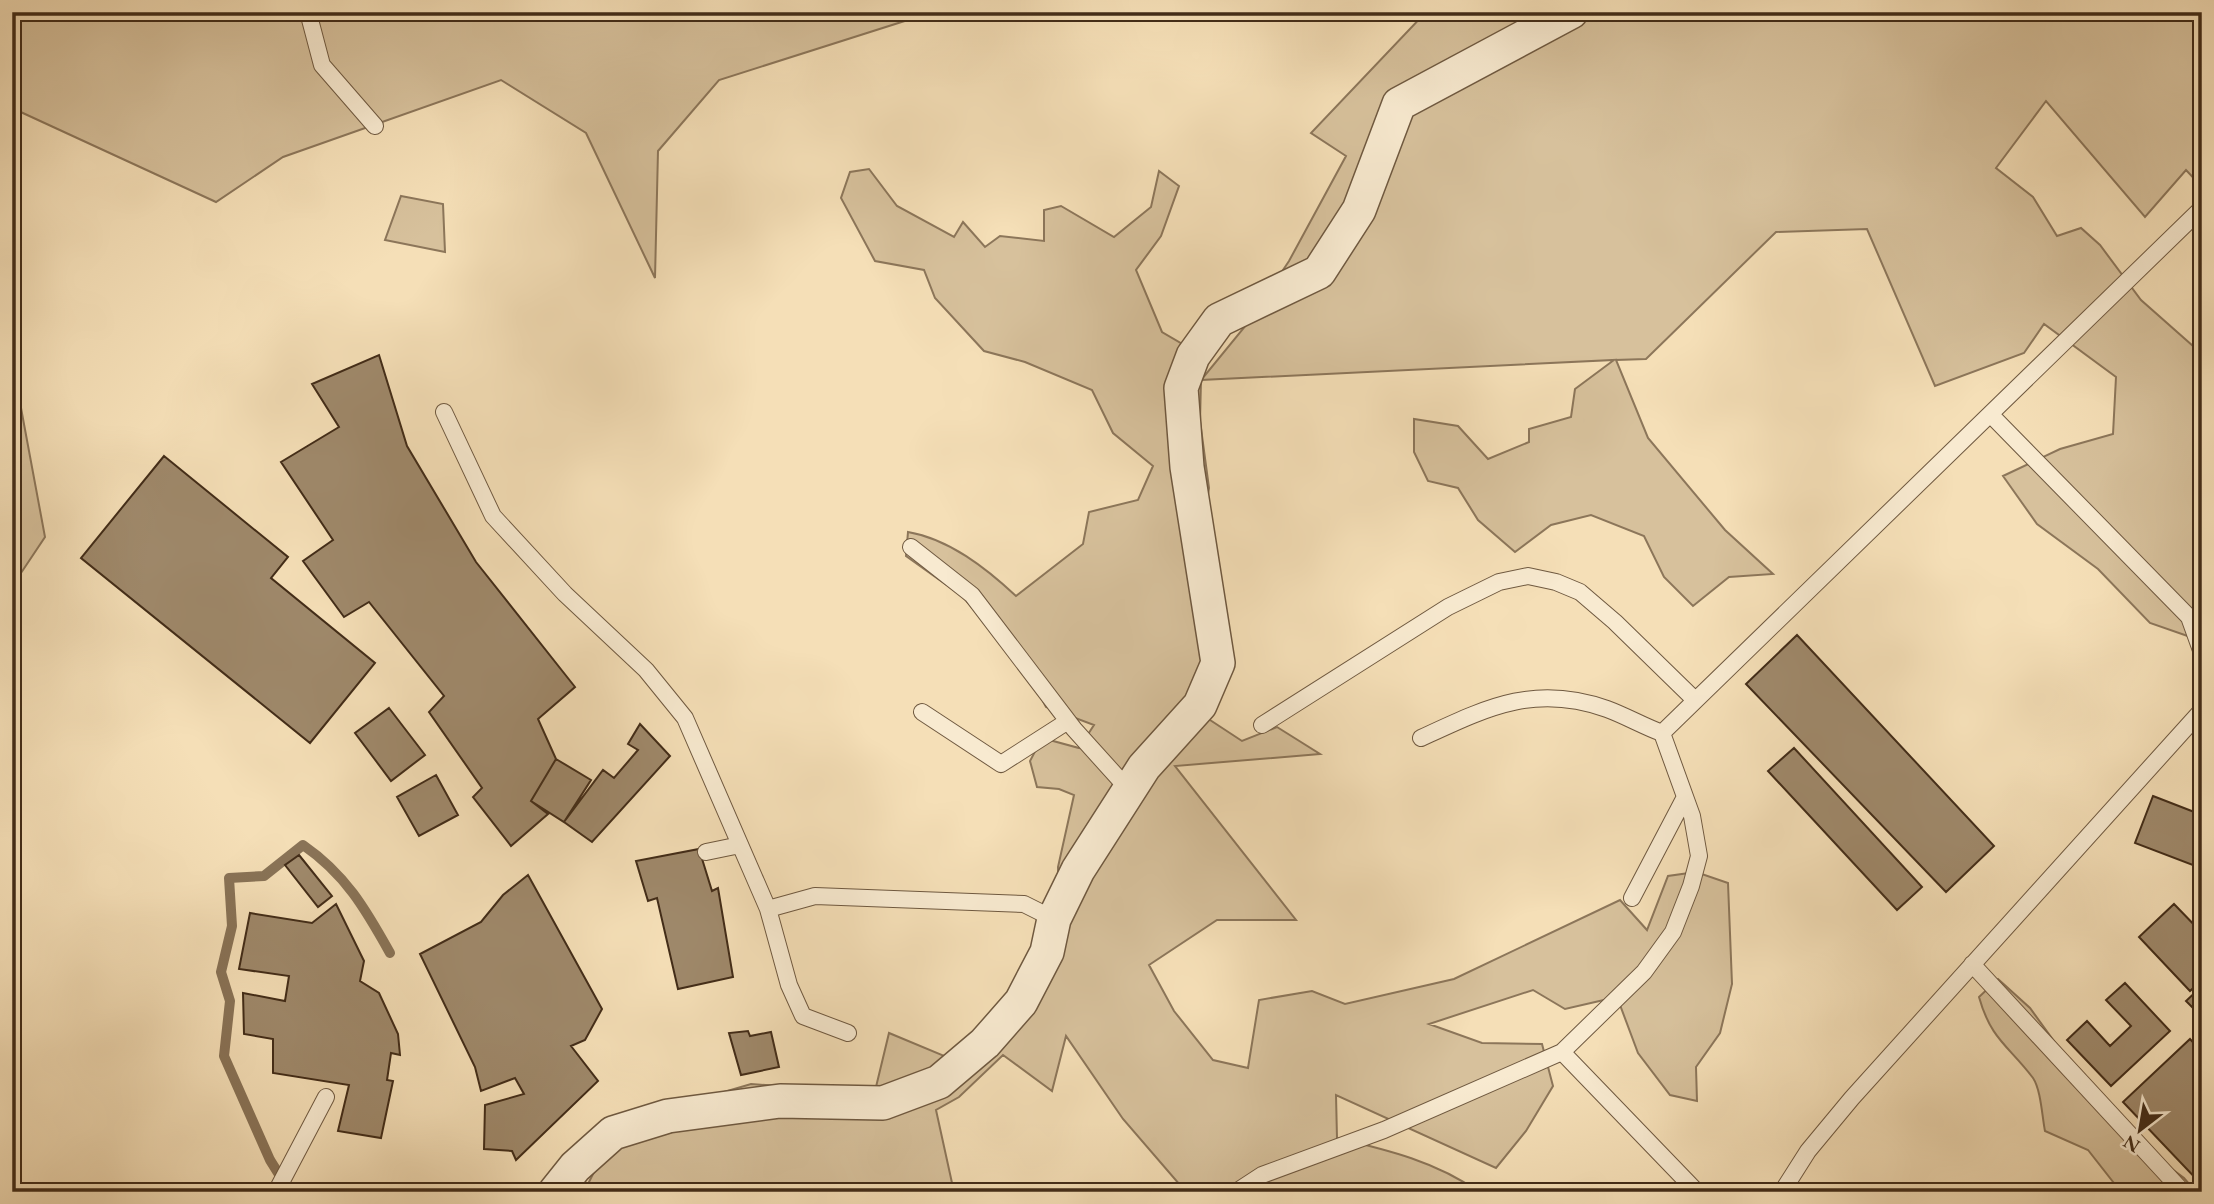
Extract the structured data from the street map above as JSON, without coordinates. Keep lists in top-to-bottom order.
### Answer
{
  "north": "bottom left"
}
